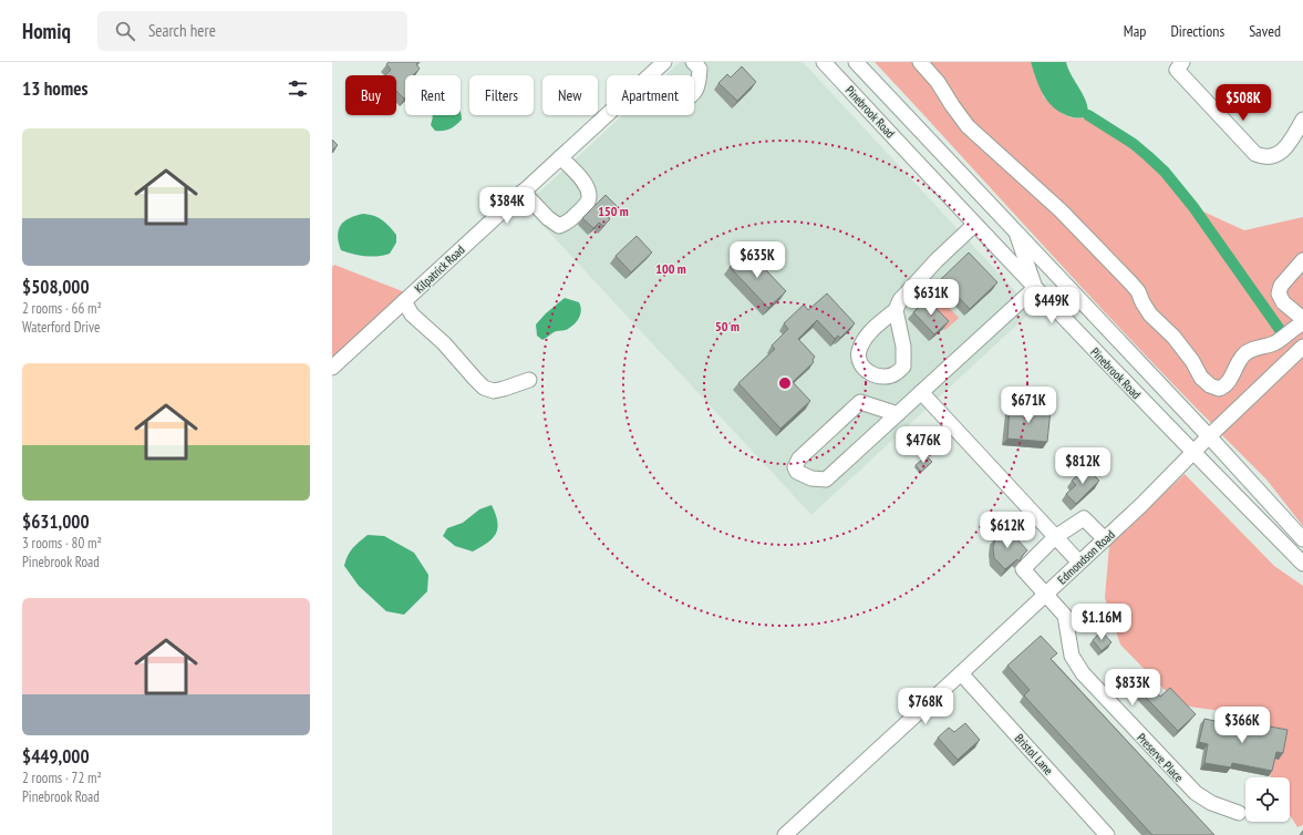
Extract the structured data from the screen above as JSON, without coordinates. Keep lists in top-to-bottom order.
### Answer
{
  "streets": {
    "street": [
      "Pinebrook Road",
      "Kilpatrick Road",
      "Edmondson Road",
      "Bristol Lane",
      "Preserve Place"
    ]
  },
  "crossings": [
    ["Pinebrook Road", "Edmondson Road"],
    ["Edmondson Road", "Bristol Lane"],
    ["Edmondson Road", "Preserve Place"]
  ],
  "page": {
    "header": "Homiq",
    "search": "Search here",
    "nav": ["Map", "Directions", "Saved"],
    "heading": "13 homes",
    "chip": [
      "Buy",
      "Rent",
      "Filters",
      "New",
      "Apartment"
    ],
    "price": [
      "$508K",
      "$384K",
      "$635K",
      "$631K",
      "$449K",
      "$671K",
      "$476K",
      "$812K",
      "$612K",
      "$1.16M",
      "$833K",
      "$768K",
      "$366K"
    ],
    "list": [
      {
        "name": "$508,000",
        "note": "2 rooms · 66 m² · Waterford Drive"
      },
      {
        "name": "$631,000",
        "note": "3 rooms · 80 m² · Pinebrook Road"
      },
      {
        "name": "$449,000",
        "note": "2 rooms · 72 m² · Pinebrook Road"
      }
    ]
  },
  "rings": ["150 m", "100 m", "50 m"]
}
